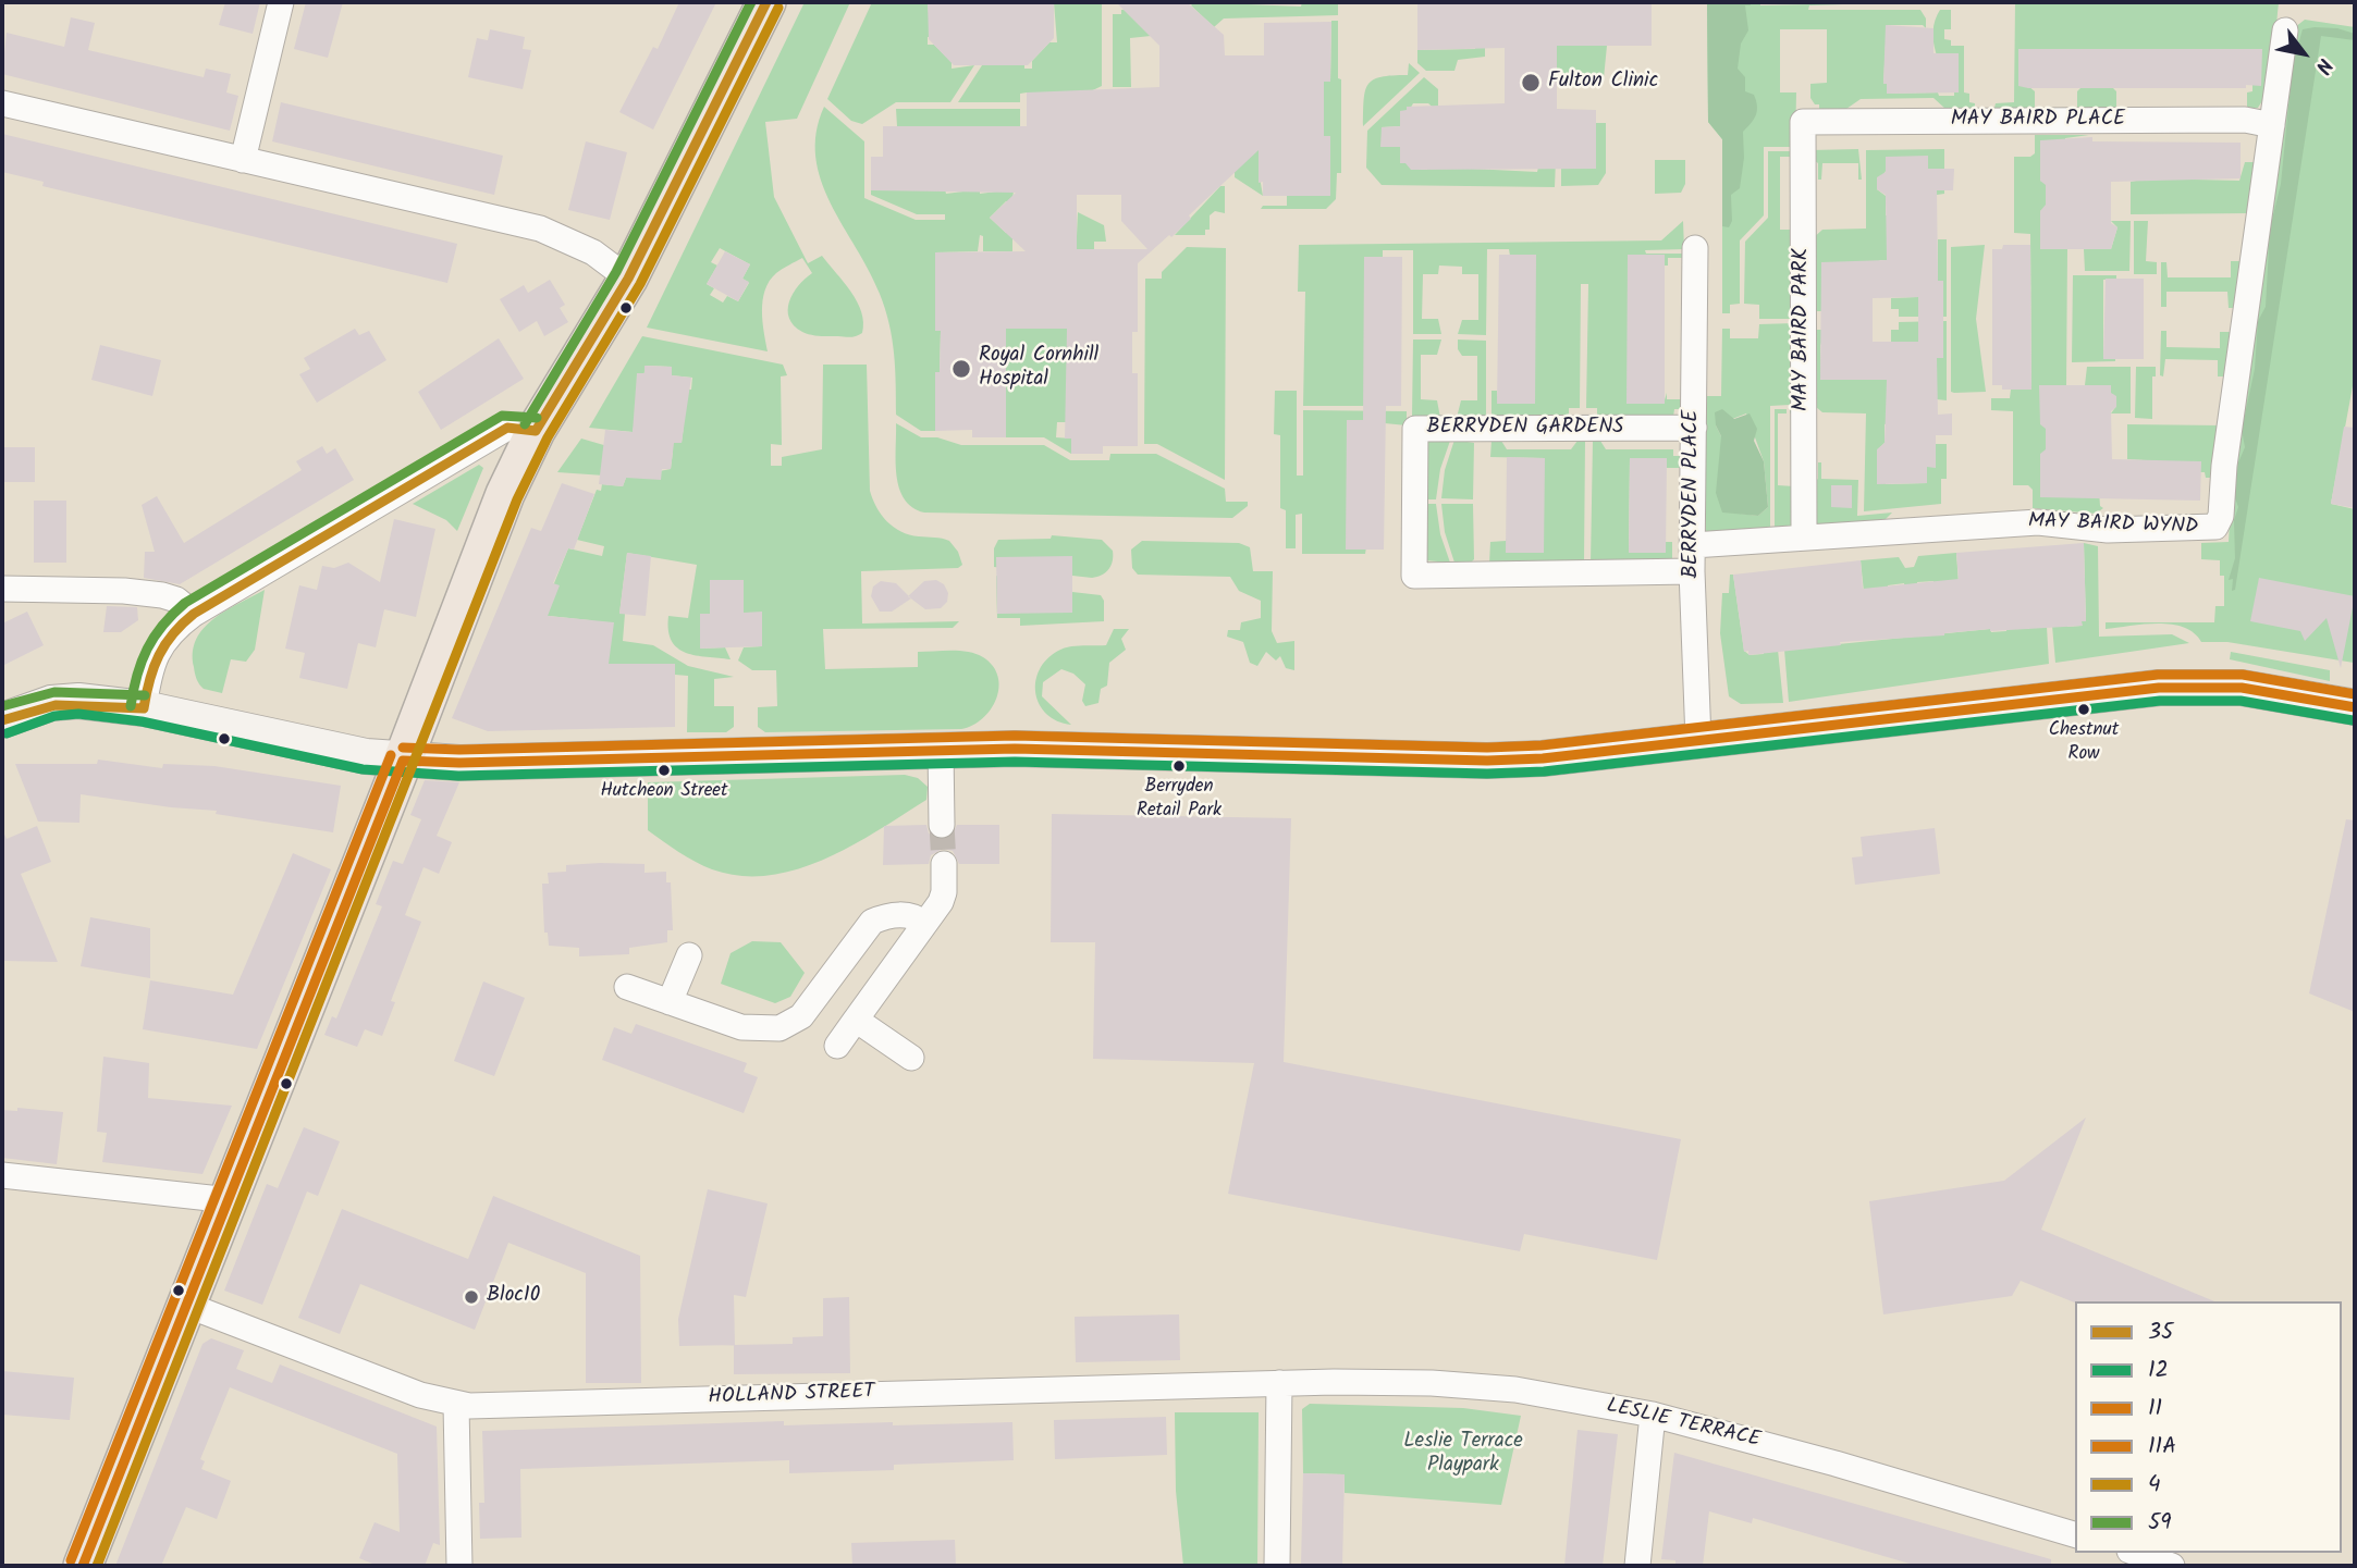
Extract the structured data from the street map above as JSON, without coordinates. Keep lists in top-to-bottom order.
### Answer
{
  "streets": {
    "street": [
      "MAY BAIRD PLACE",
      "MAY BAIRD PARK",
      "BERRYDEN GARDENS",
      "BERRYDEN PLACE",
      "MAY BAIRD WYND",
      "HOLLAND STREET",
      "LESLIE TERRACE"
    ]
  },
  "crossings": [
    ["MAY BAIRD PLACE", "MAY BAIRD PARK"],
    ["MAY BAIRD PLACE", "MAY BAIRD WYND"],
    ["MAY BAIRD PARK", "MAY BAIRD WYND"],
    ["BERRYDEN GARDENS", "BERRYDEN PLACE"],
    ["BERRYDEN PLACE", "MAY BAIRD WYND"],
    ["HOLLAND STREET", "LESLIE TERRACE"]
  ],
  "parks": ["Leslie Terrace Playpark"],
  "places": [
    "Fulton Clinic",
    "Royal Cornhill Hospital",
    "Chestnut Row",
    "Berryden Retail Park",
    "Hutcheon Street",
    "Bloc10"
  ],
  "lines": [
    "transit line 35",
    "transit line 59",
    "transit line 4",
    "transit line 11A",
    "transit line 11",
    "transit line 12"
  ],
  "legend": [
    "35",
    "12",
    "11",
    "11A",
    "4",
    "59"
  ],
  "north": "bottom right"
}
